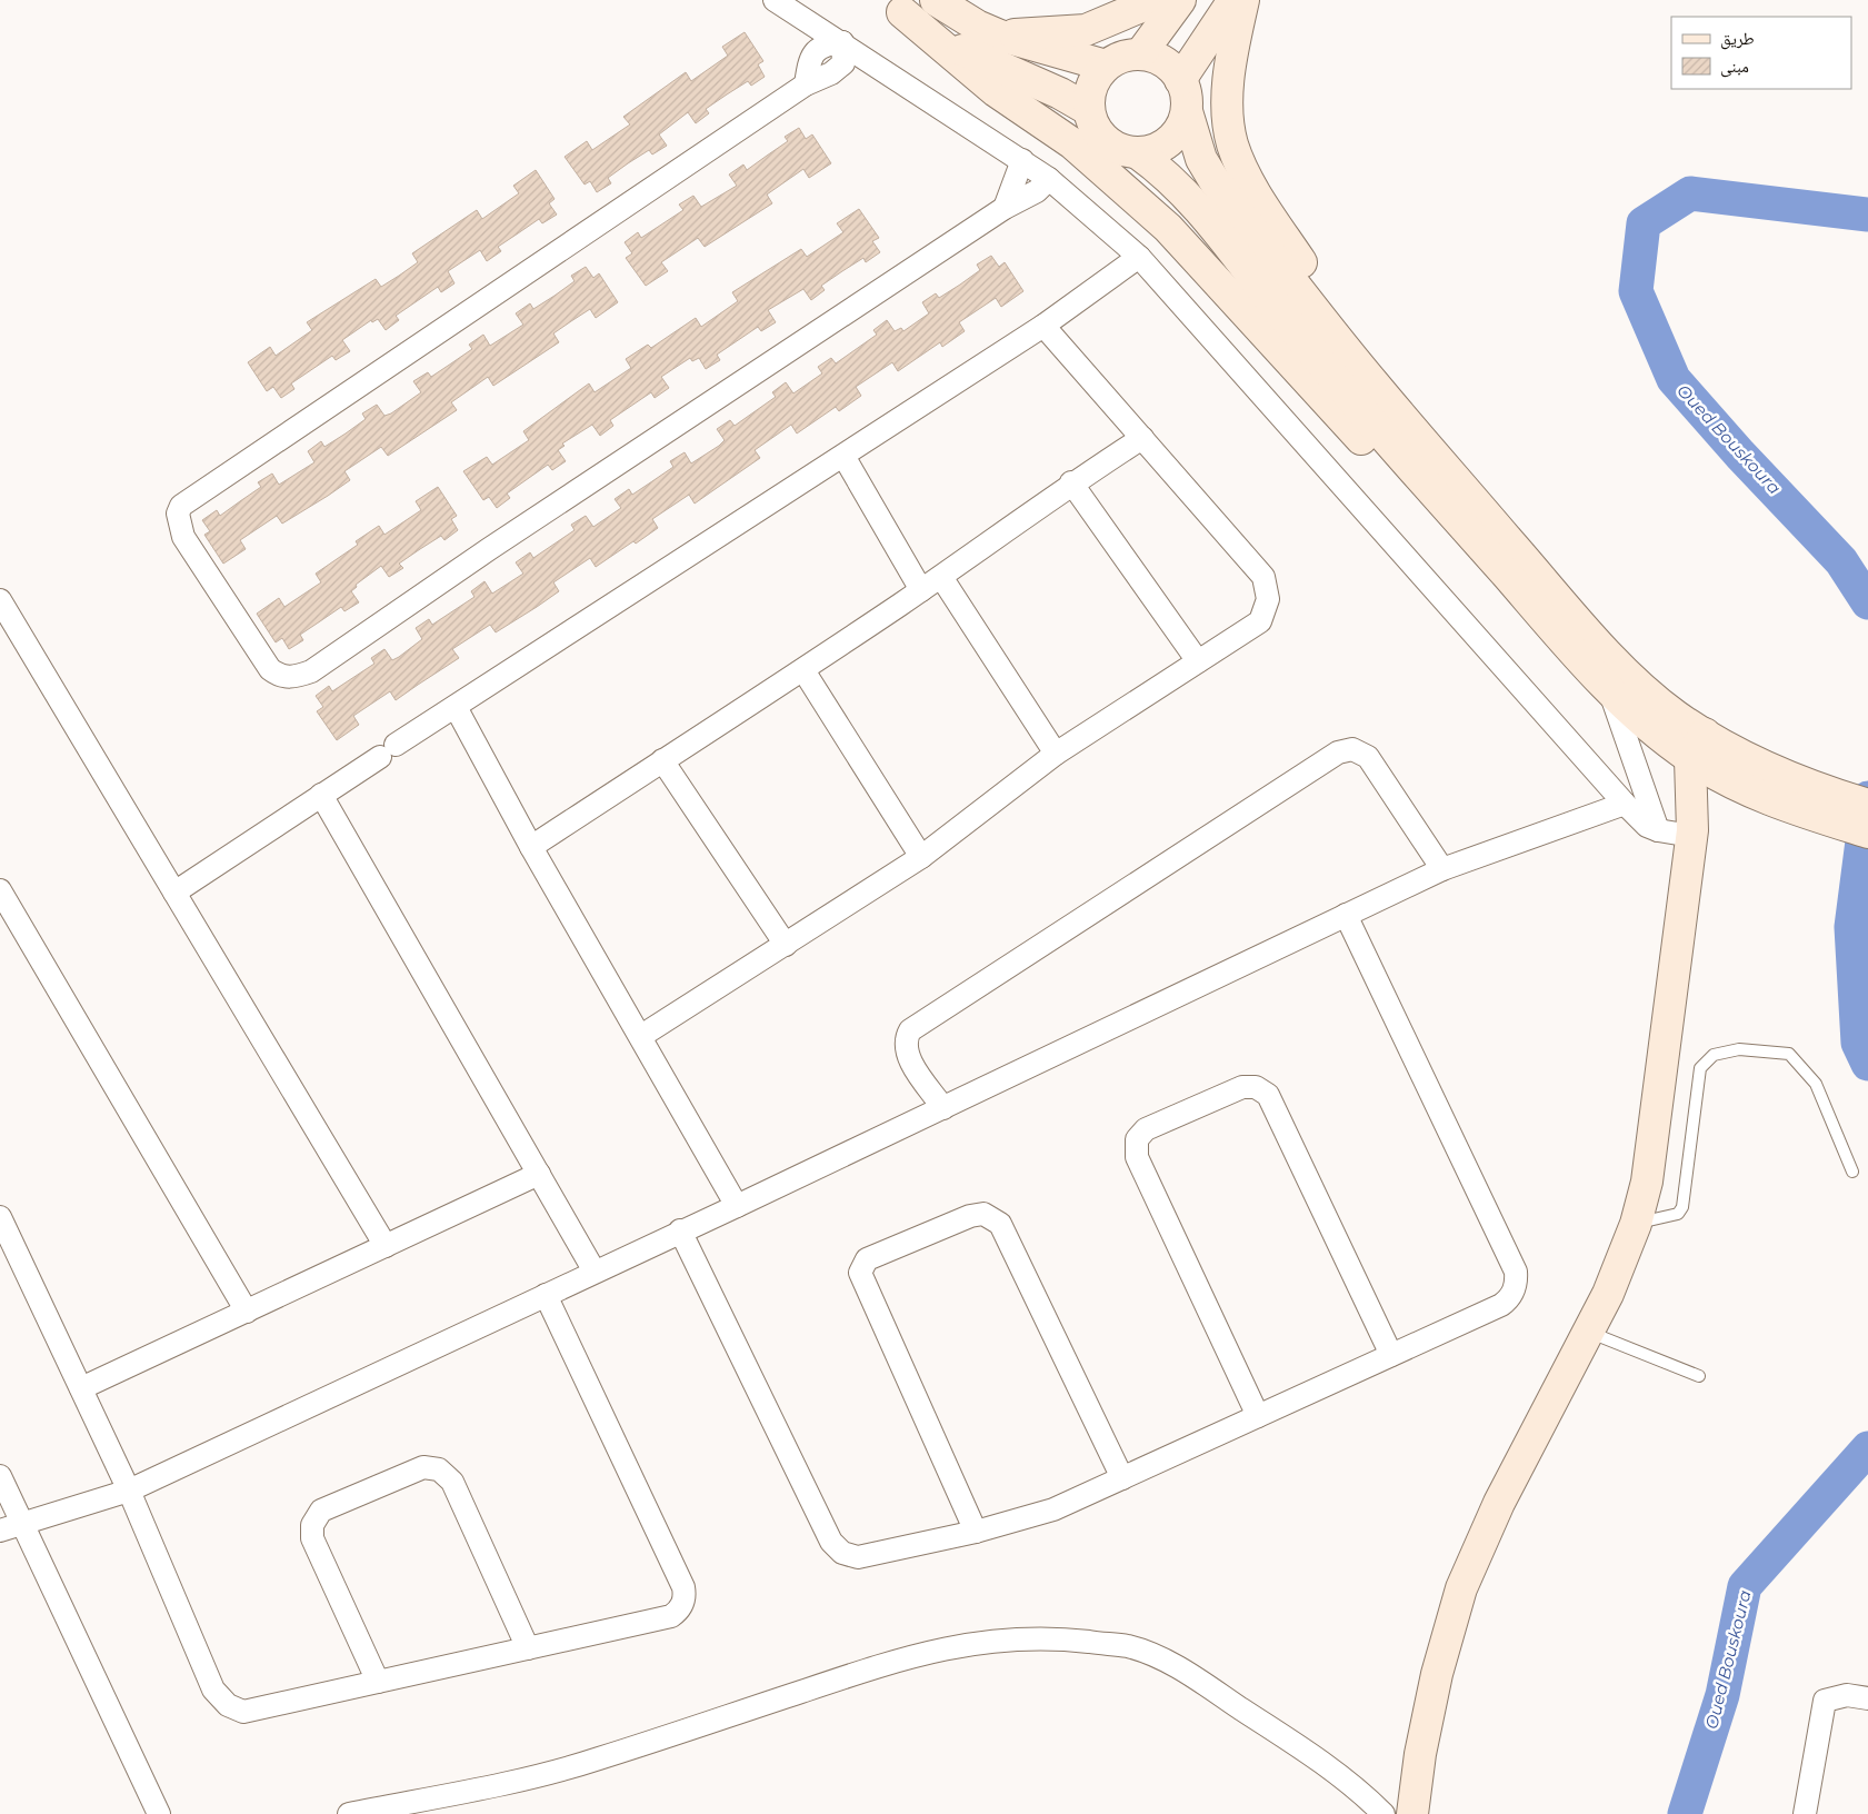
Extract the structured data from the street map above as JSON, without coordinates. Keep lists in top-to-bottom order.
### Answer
{
  "water": ["Oued Bouskoura"],
  "legend": ["طريق", "مبنى"]
}
